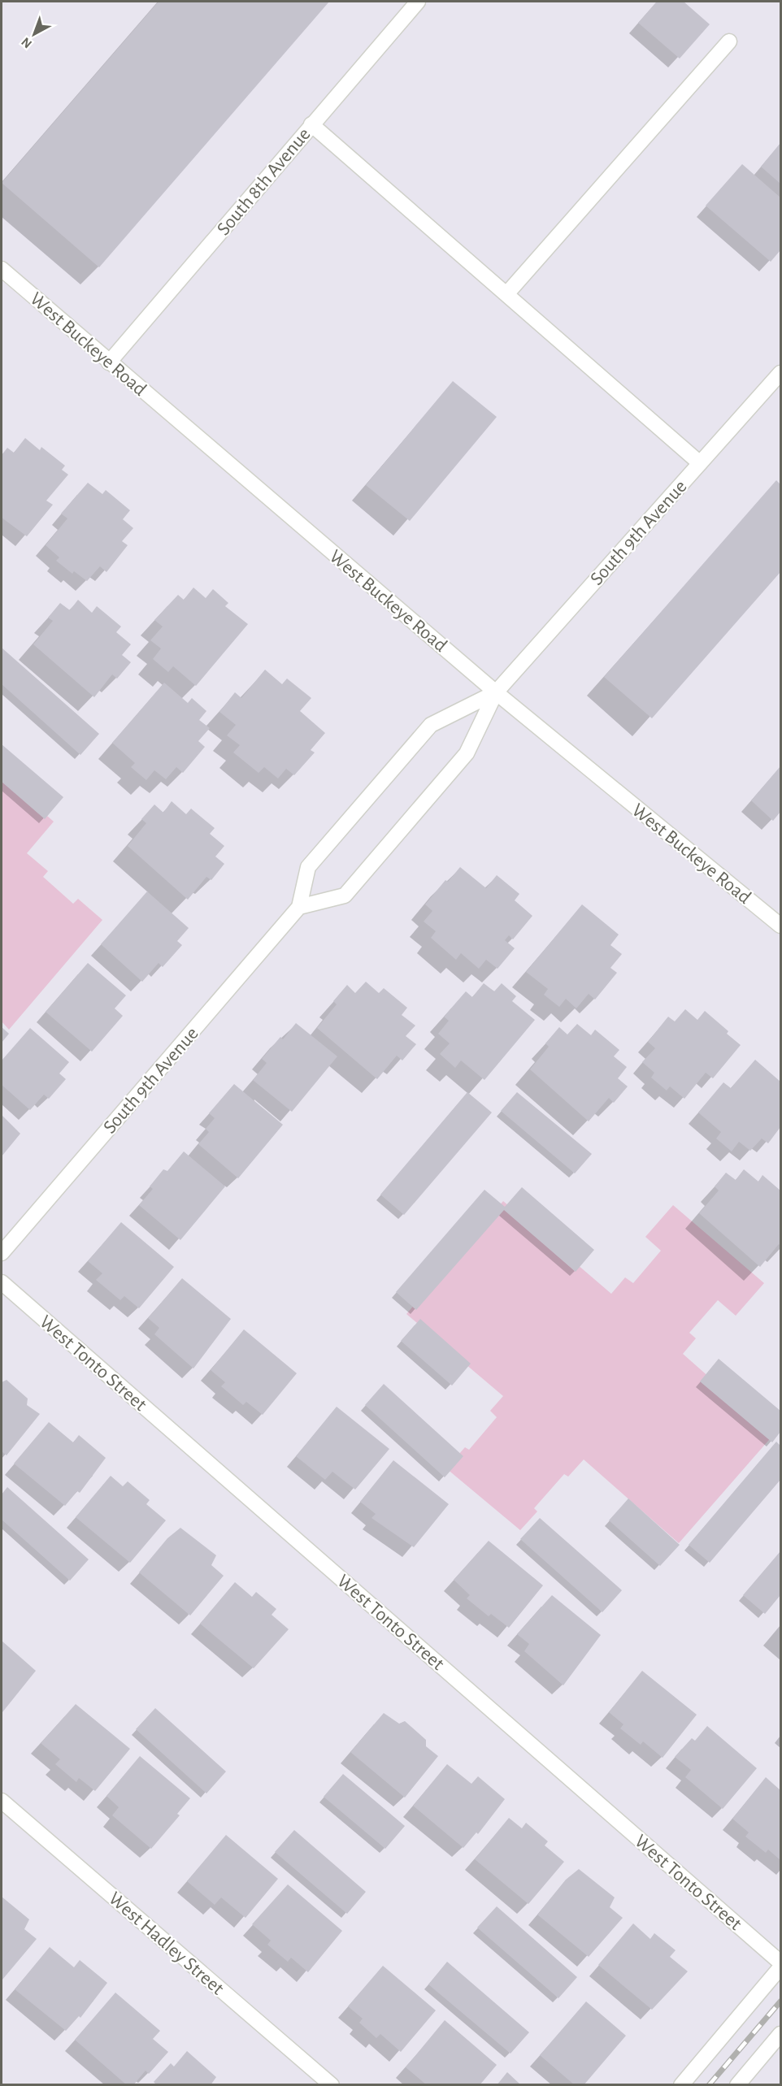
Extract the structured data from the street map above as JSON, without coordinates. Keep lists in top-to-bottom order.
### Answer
{
  "streets": {
    "street": [
      "South 8th Avenue",
      "West Buckeye Road",
      "South 9th Avenue",
      "West Tonto Street",
      "West Hadley Street"
    ]
  },
  "crossings": [
    ["South 8th Avenue", "West Buckeye Road"],
    ["West Buckeye Road", "South 9th Avenue"]
  ],
  "north": "bottom left"
}
